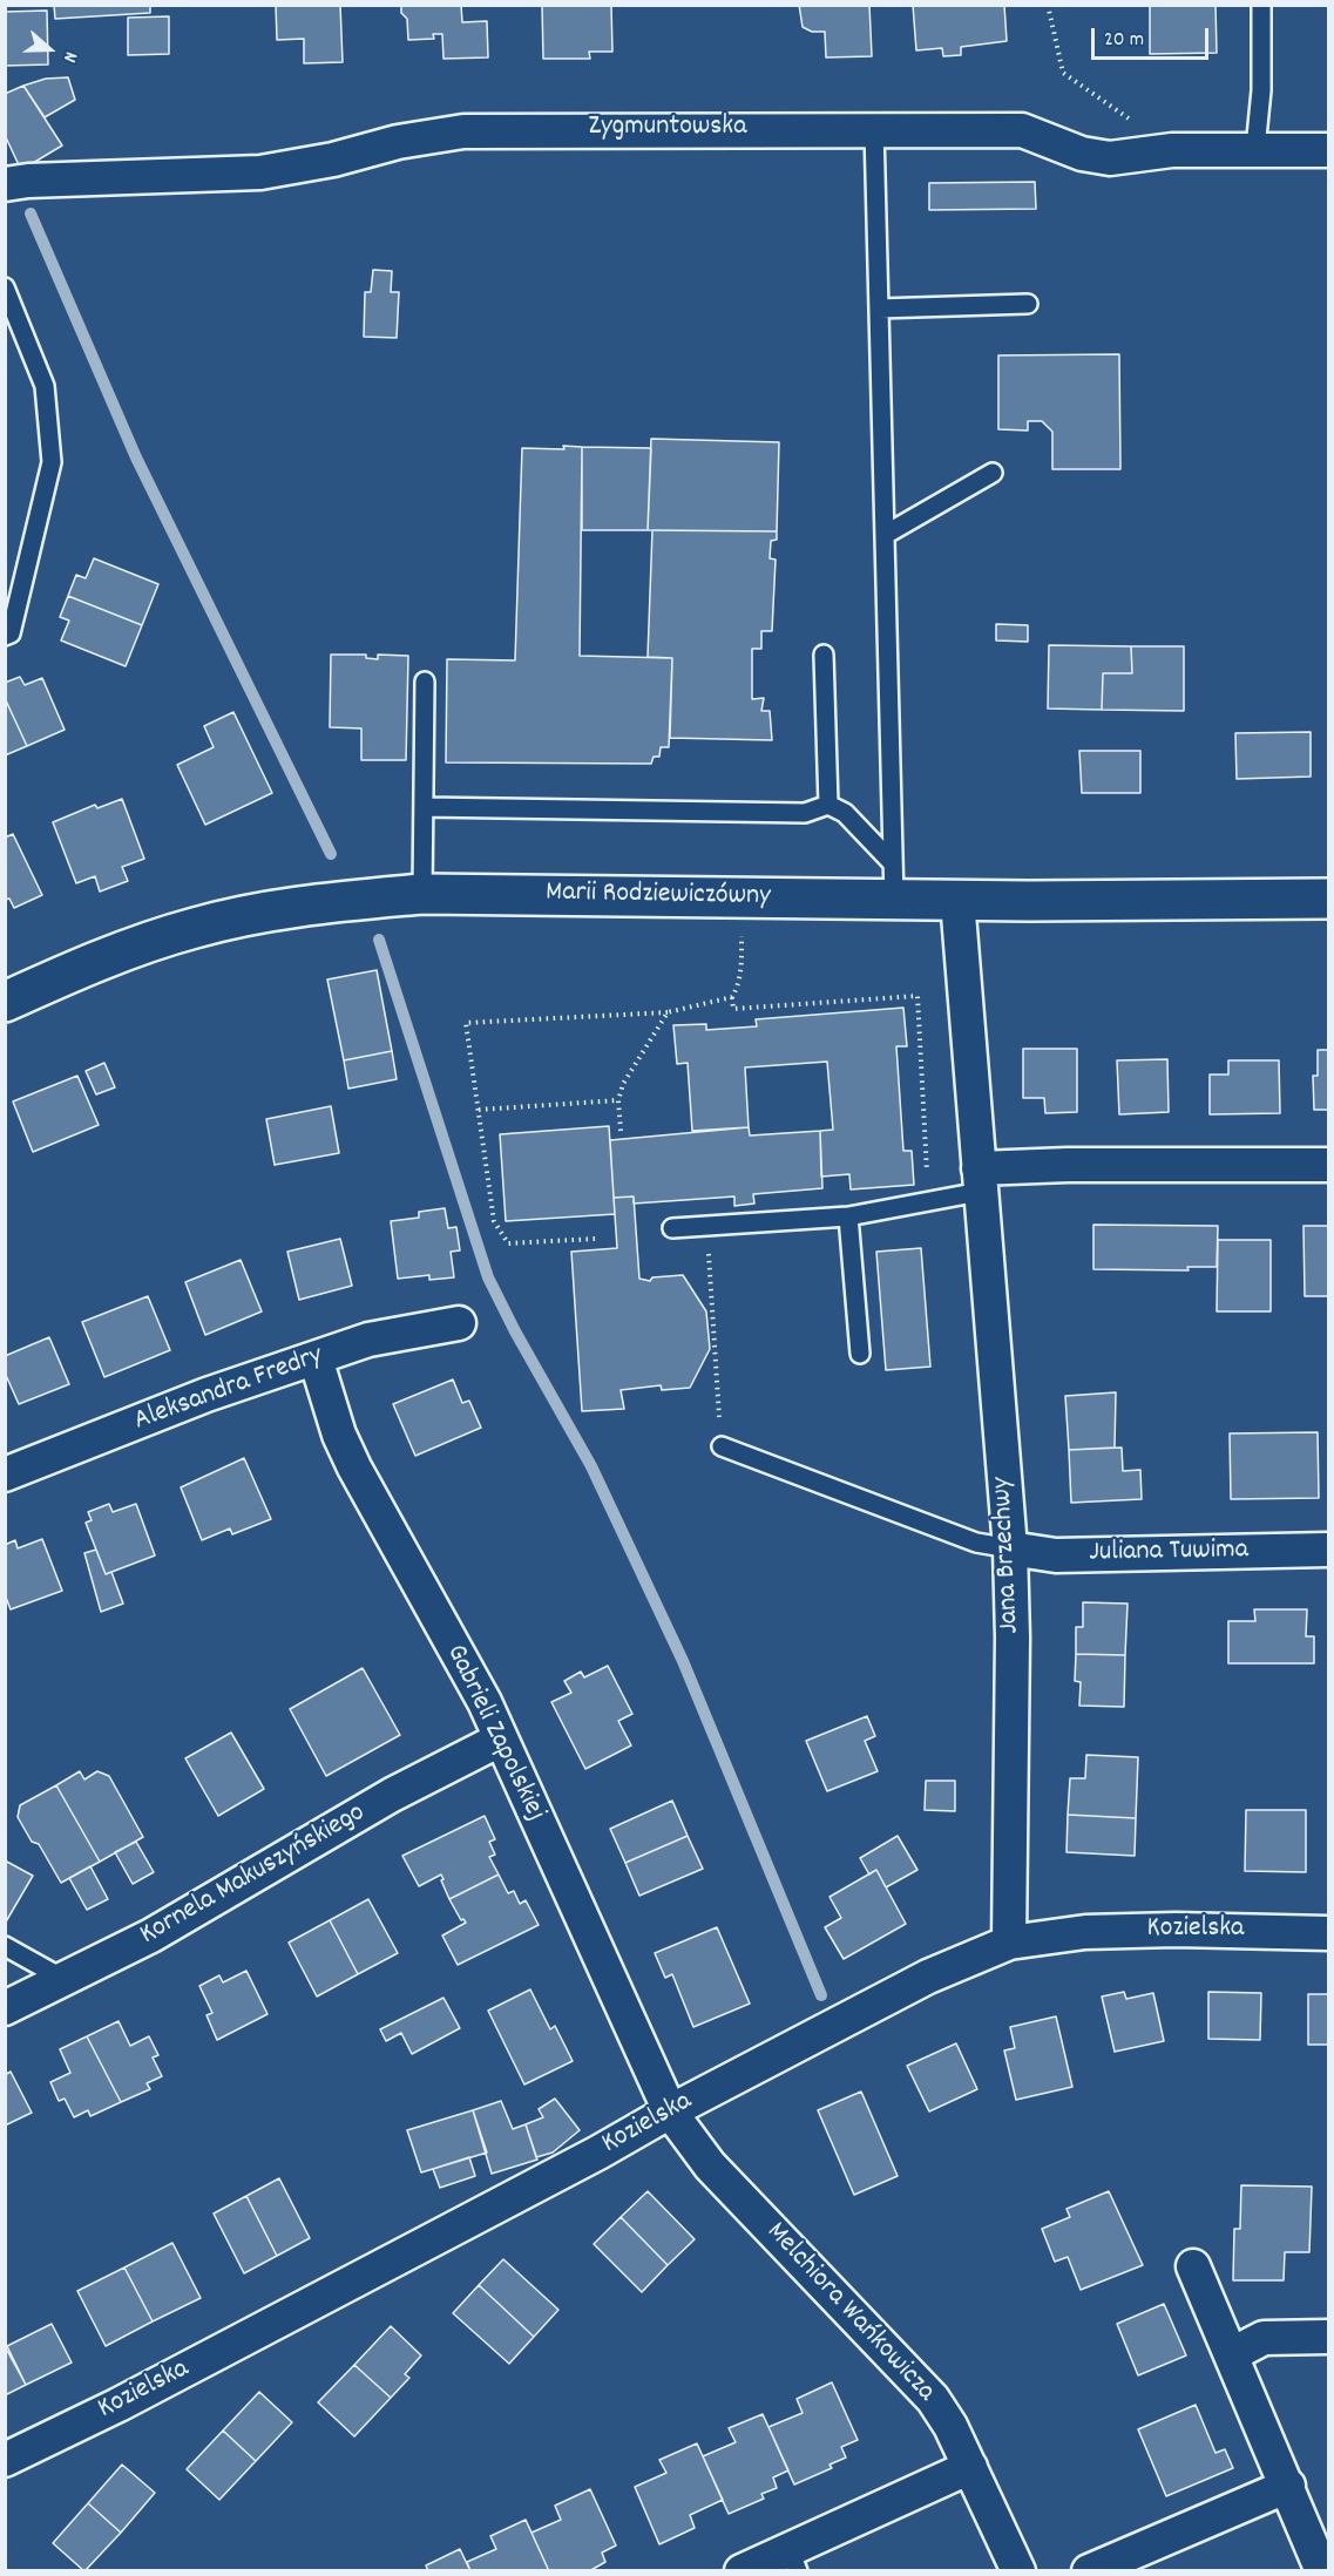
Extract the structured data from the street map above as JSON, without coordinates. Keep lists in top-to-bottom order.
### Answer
{
  "streets": {
    "street": [
      "Zygmuntowska",
      "Marii Rodziewiczówny",
      "Aleksandra Fredry",
      "Juliana Tuwima",
      "Jana Brzechwy",
      "Gabrieli Zapolskiej",
      "Kornela Makuszyńskiego",
      "Kozielska",
      "Melchiora Wańkowicza"
    ]
  },
  "crossings": [
    ["Marii Rodziewiczówny", "Jana Brzechwy"],
    ["Aleksandra Fredry", "Gabrieli Zapolskiej"],
    ["Juliana Tuwima", "Jana Brzechwy"],
    ["Jana Brzechwy", "Kozielska"],
    ["Gabrieli Zapolskiej", "Kornela Makuszyńskiego"],
    ["Gabrieli Zapolskiej", "Kozielska"],
    ["Gabrieli Zapolskiej", "Melchiora Wańkowicza"],
    ["Kozielska", "Melchiora Wańkowicza"]
  ],
  "scale_bar": "20 m",
  "north": "right"
}
